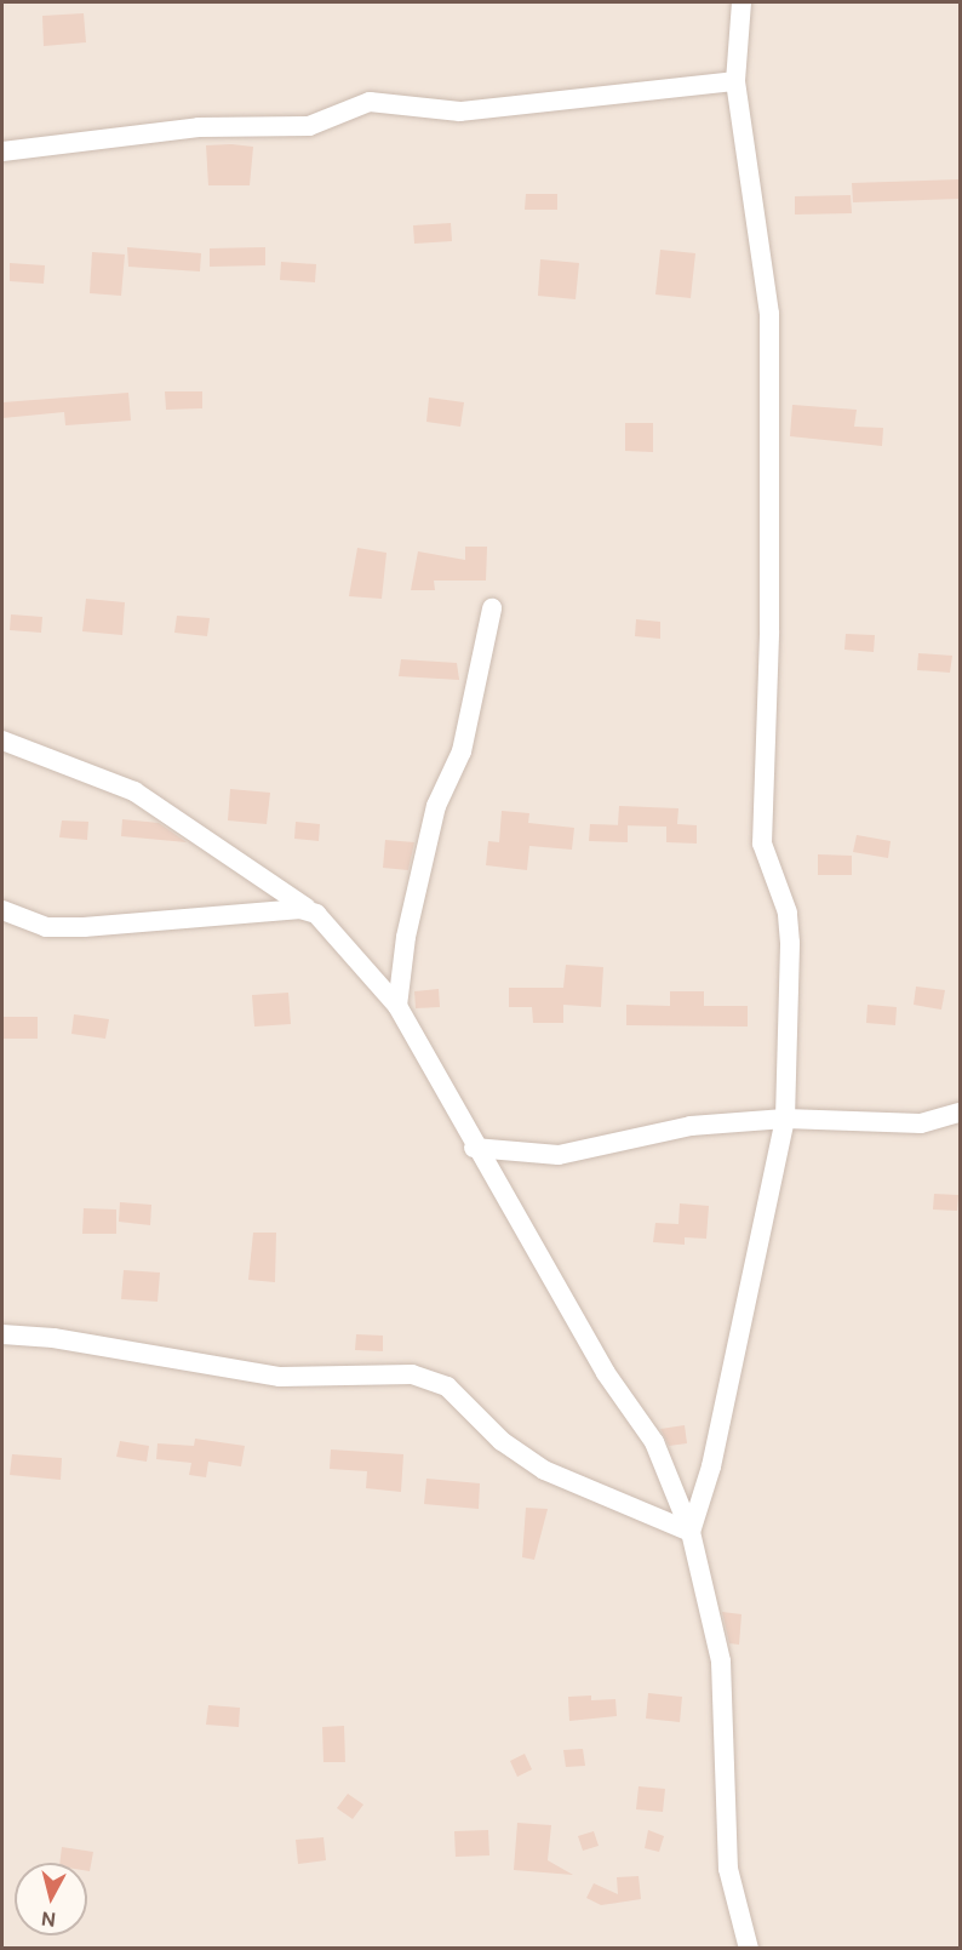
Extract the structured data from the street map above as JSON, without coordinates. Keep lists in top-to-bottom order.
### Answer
{
  "north": "bottom"
}
